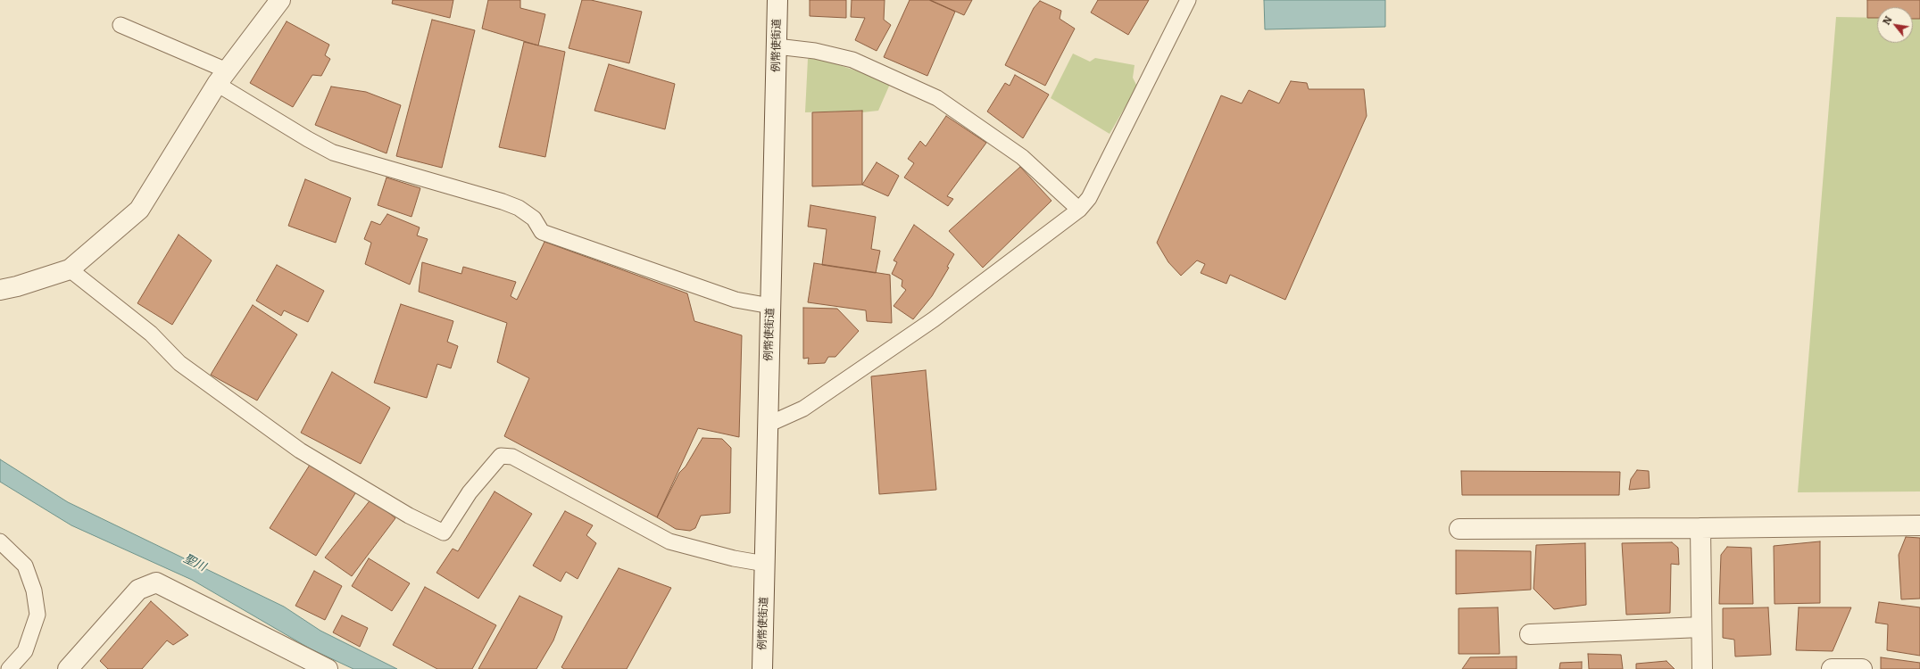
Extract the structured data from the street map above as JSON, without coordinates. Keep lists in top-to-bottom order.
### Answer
{
  "streets": {
    "street": ["例幣使街道"]
  },
  "water": ["聖川"],
  "north": "top left"
}
